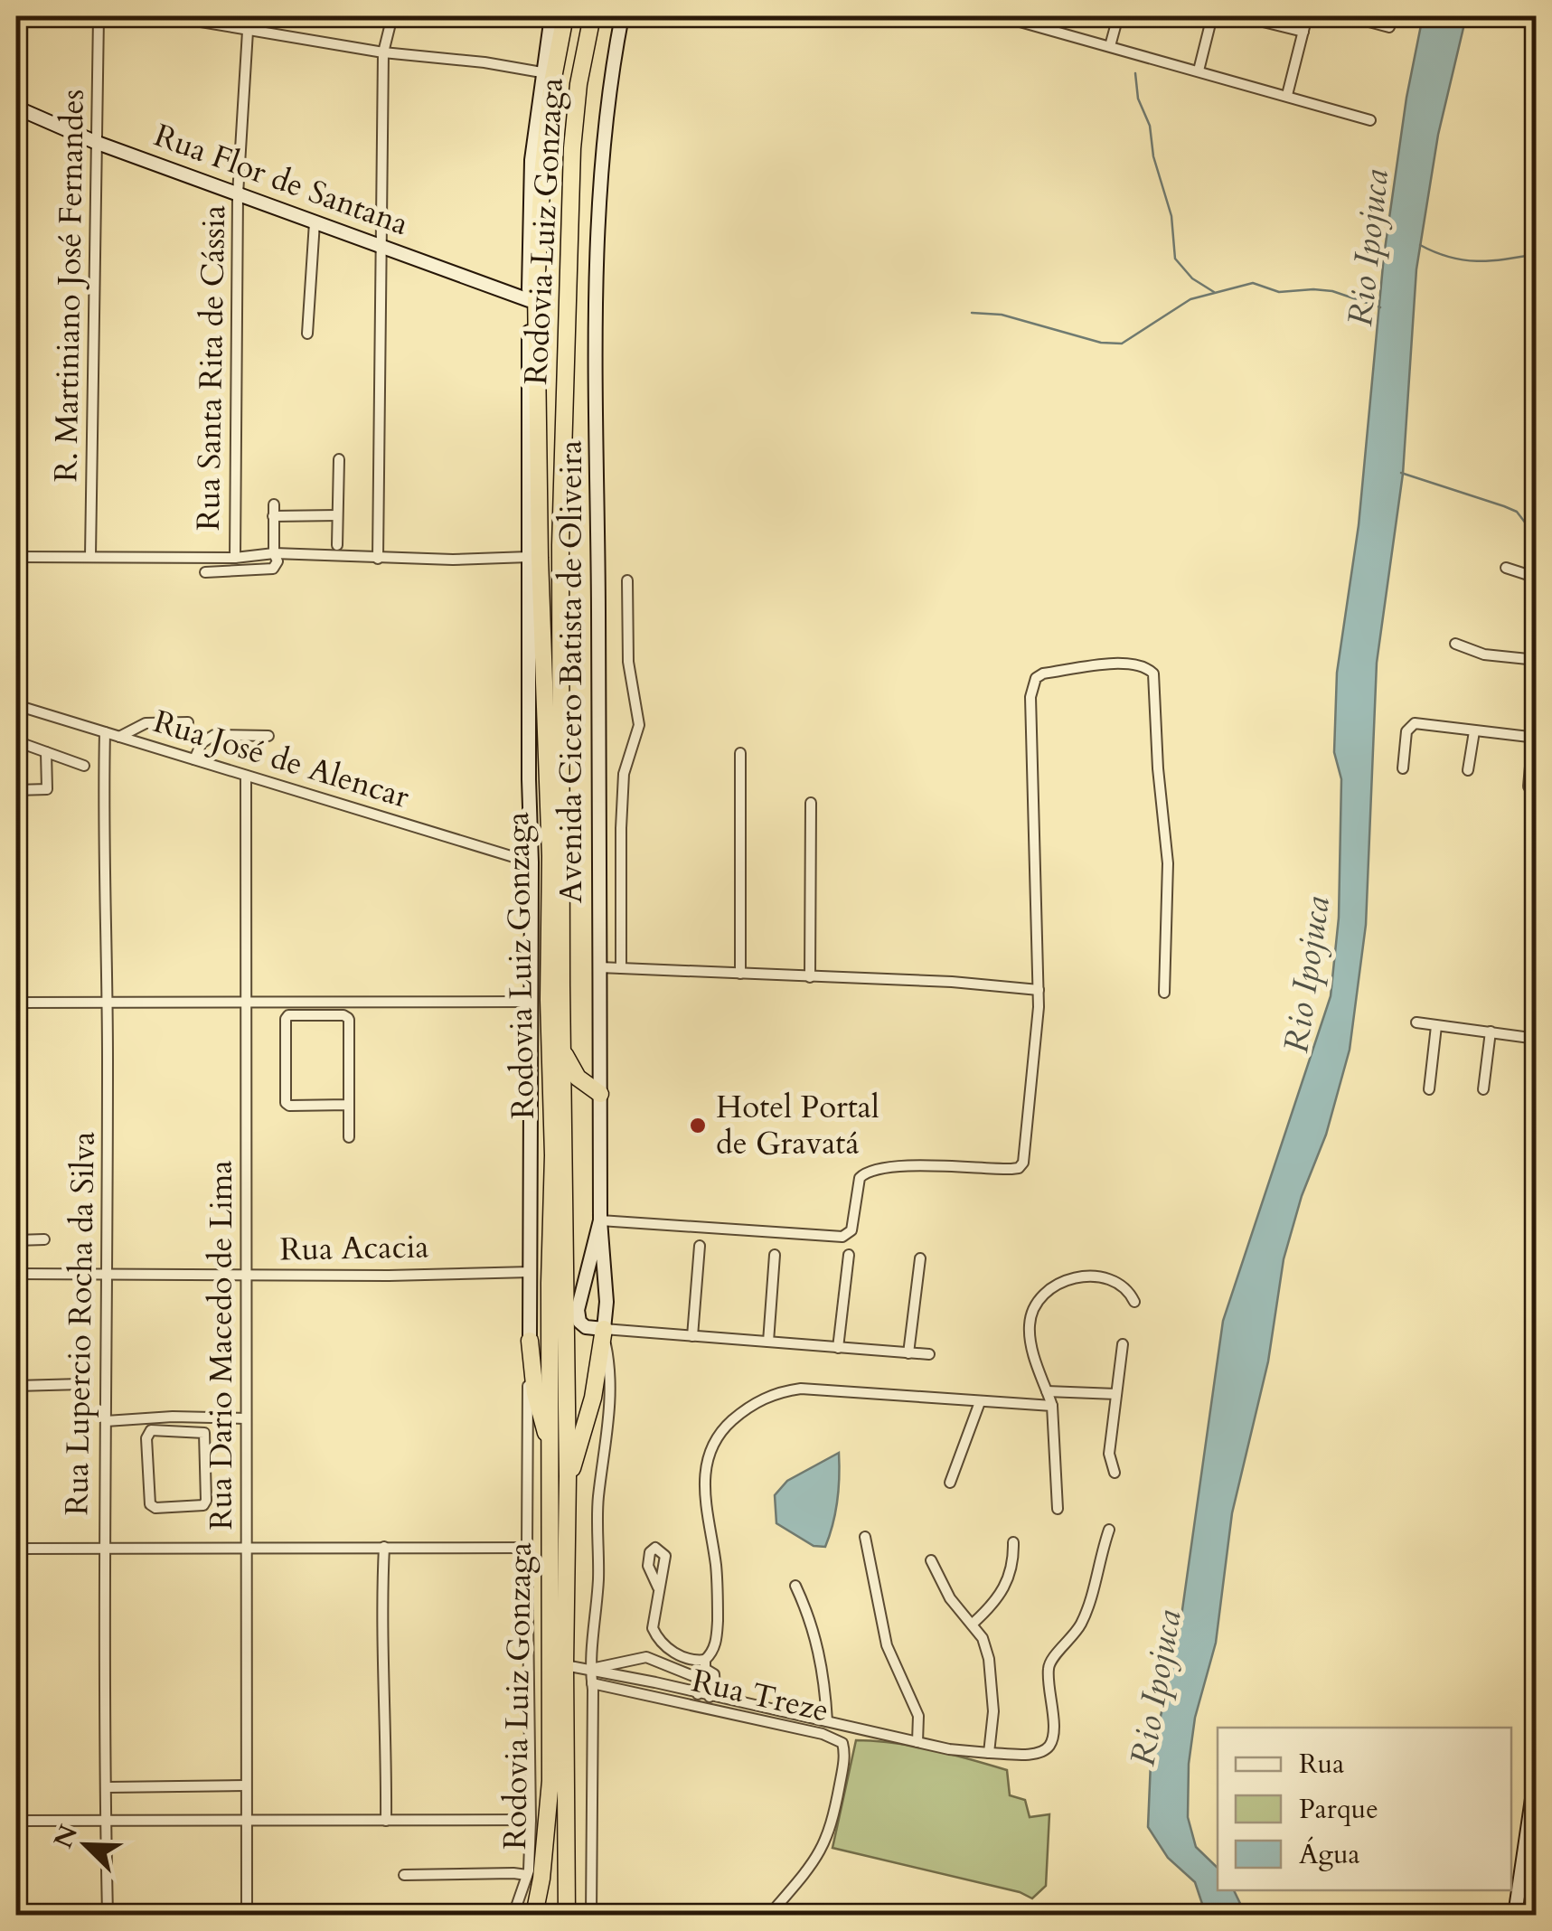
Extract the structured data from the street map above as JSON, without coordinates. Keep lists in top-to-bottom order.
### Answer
{
  "streets": {
    "highway": ["Rodovia Luiz Gonzaga"],
    "main road": ["Rua Flor de Santana", "Avenida Cicero Batista de Oliveira"],
    "street": [
      "R. Martiniano José Fernandes",
      "Rua Santa Rita de Cássia",
      "Rua José de Alencar",
      "Rua Acacia",
      "Rua Lupercio Rocha da Silva",
      "Rua Dario Macedo de Lima",
      "Rua Treze"
    ]
  },
  "crossings": [
    ["Rua Flor de Santana", "R. Martiniano José Fernandes"],
    ["Rua Flor de Santana", "Rua Santa Rita de Cássia"],
    ["Rua Flor de Santana", "Avenida Cicero Batista de Oliveira"],
    ["Avenida Cicero Batista de Oliveira", "Rua José de Alencar"],
    ["Avenida Cicero Batista de Oliveira", "Rua Acacia"],
    ["Rua José de Alencar", "Rua Lupercio Rocha da Silva"],
    ["Rua José de Alencar", "Rua Dario Macedo de Lima"],
    ["Rua Acacia", "Rua Lupercio Rocha da Silva"],
    ["Rua Acacia", "Rua Dario Macedo de Lima"]
  ],
  "water": ["Rio Ipojuca"],
  "places": ["Hotel Portal de Gravatá"],
  "legend": ["Rua", "Parque", "Água"],
  "north": "top left"
}
